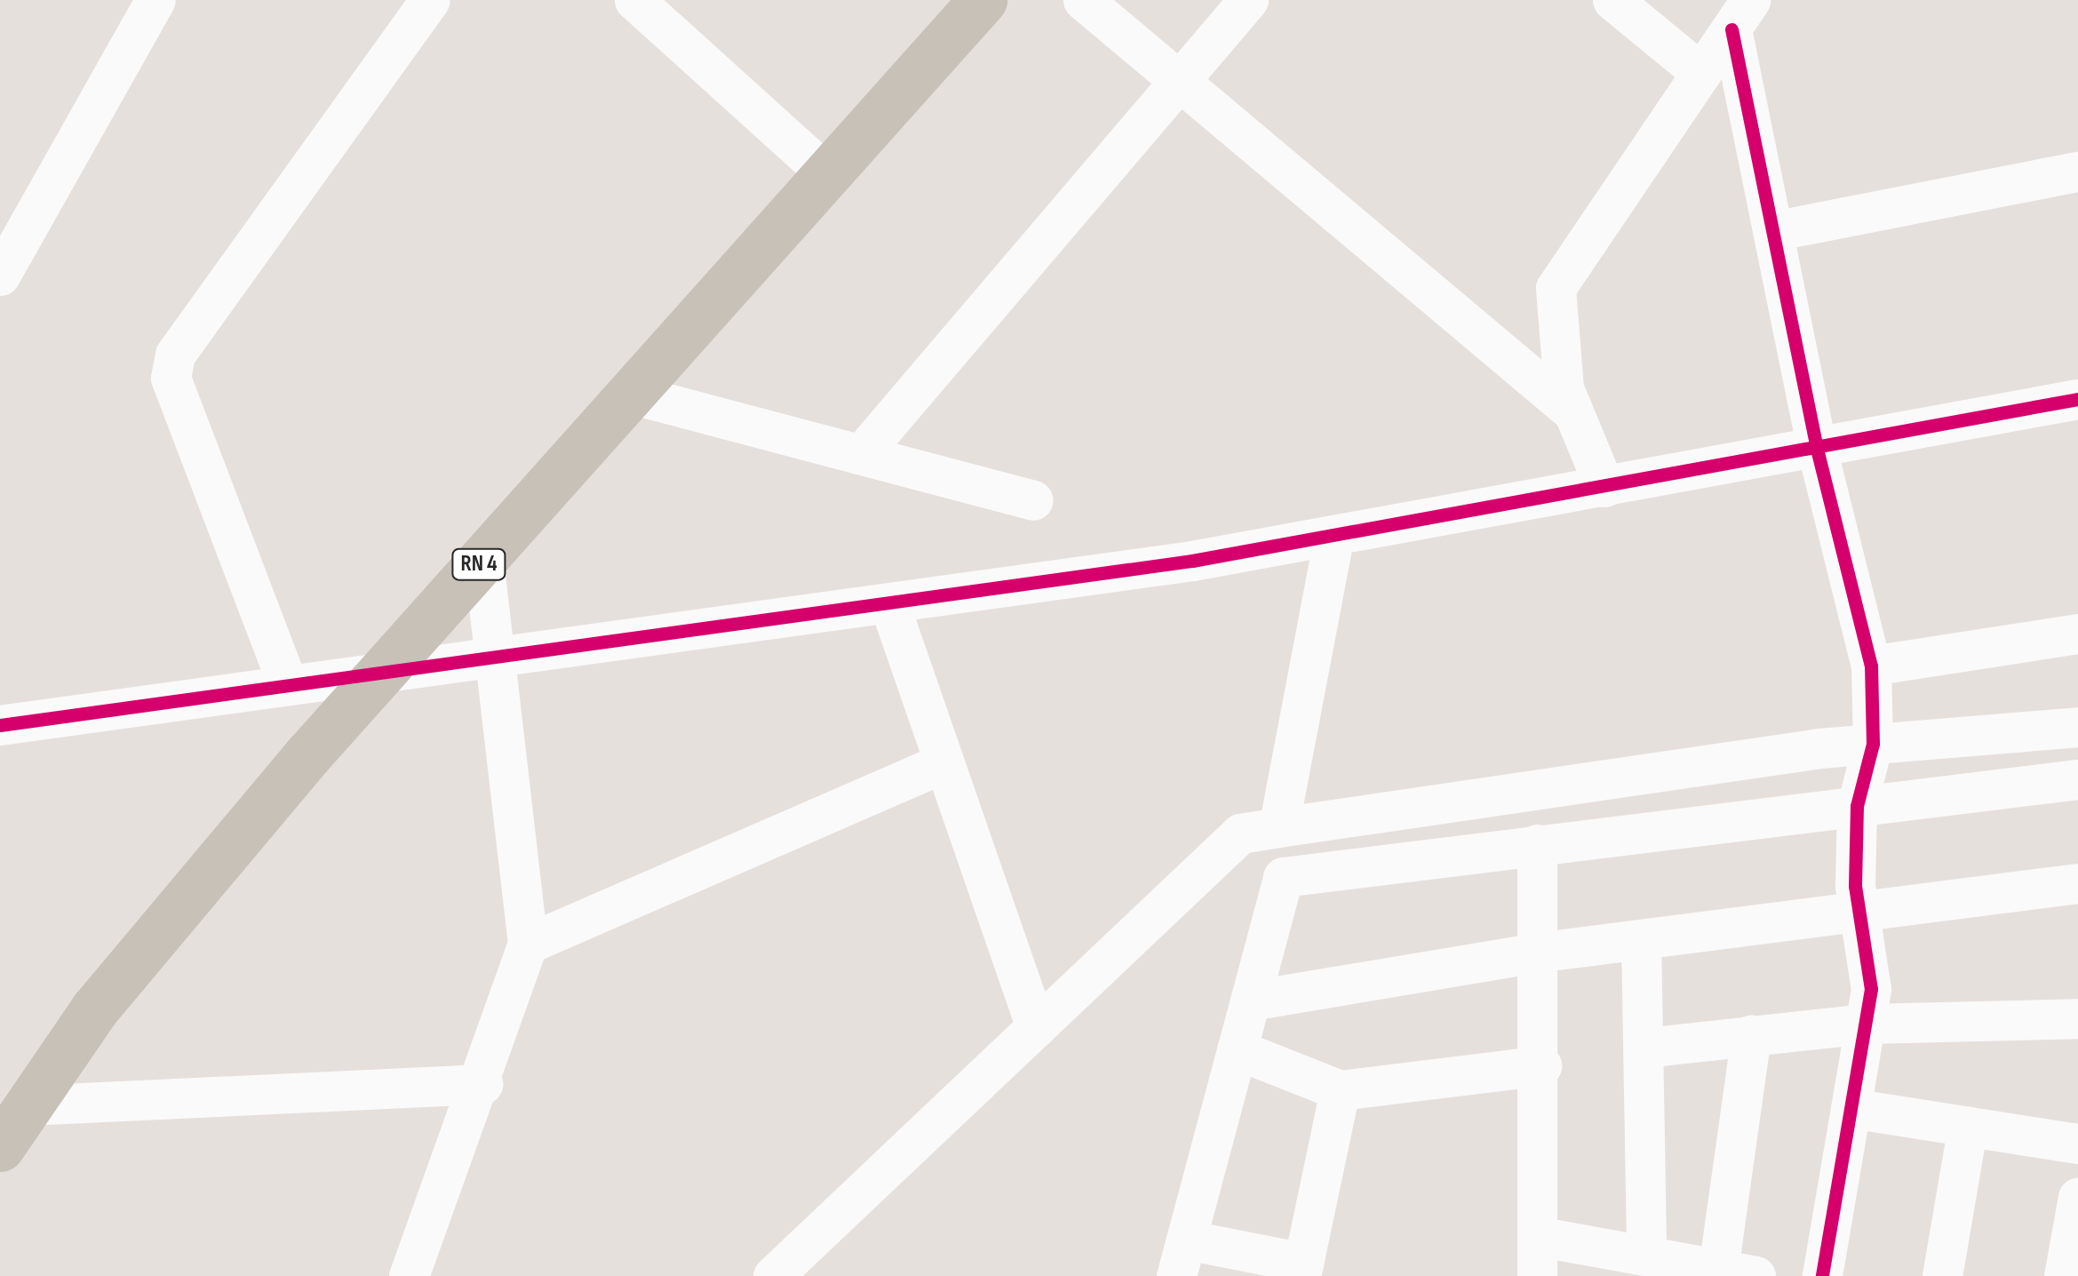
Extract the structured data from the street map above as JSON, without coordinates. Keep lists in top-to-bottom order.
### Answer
{
  "streets": {
    "main road": ["RN 4"]
  }
}
